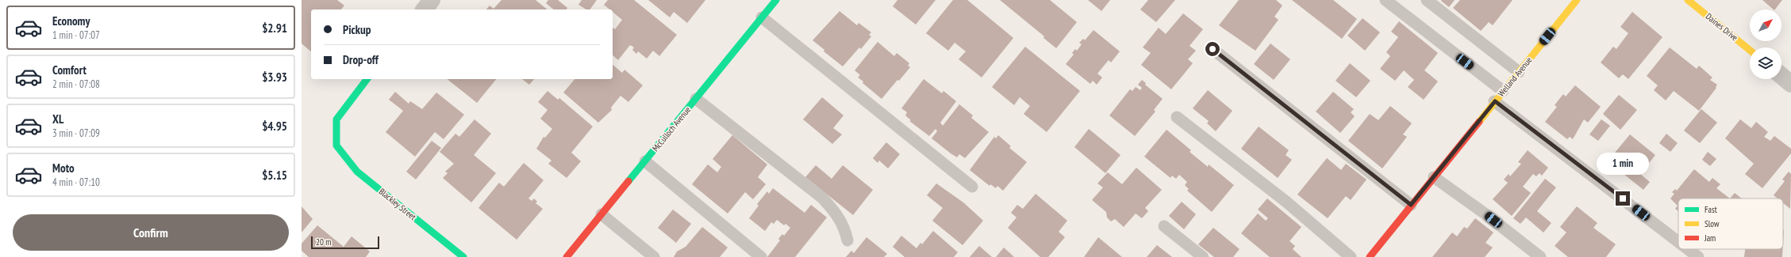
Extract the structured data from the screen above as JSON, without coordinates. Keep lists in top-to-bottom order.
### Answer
{
  "streets": {
    "street": [
      "Daines Drive",
      "Welland Avenue",
      "McCulloch Avenue",
      "Blackley Street"
    ]
  },
  "legend": ["Fast", "Slow", "Jam"],
  "scale_bar": "20 m",
  "north": "top right",
  "page": {
    "list": [
      {
        "name": "Economy",
        "note": "1 min · 07:07",
        "value": "$2.91"
      },
      {
        "name": "Comfort",
        "note": "2 min · 07:08",
        "value": "$3.93"
      },
      {
        "name": "XL",
        "note": "3 min · 07:09",
        "value": "$4.95"
      },
      {
        "name": "Moto",
        "note": "4 min · 07:10",
        "value": "$5.15"
      }
    ],
    "banner": ["Pickup", "Drop-off"],
    "bubble": "1 min",
    "buttons": "Confirm",
    "scale": "20 m"
  }
}
